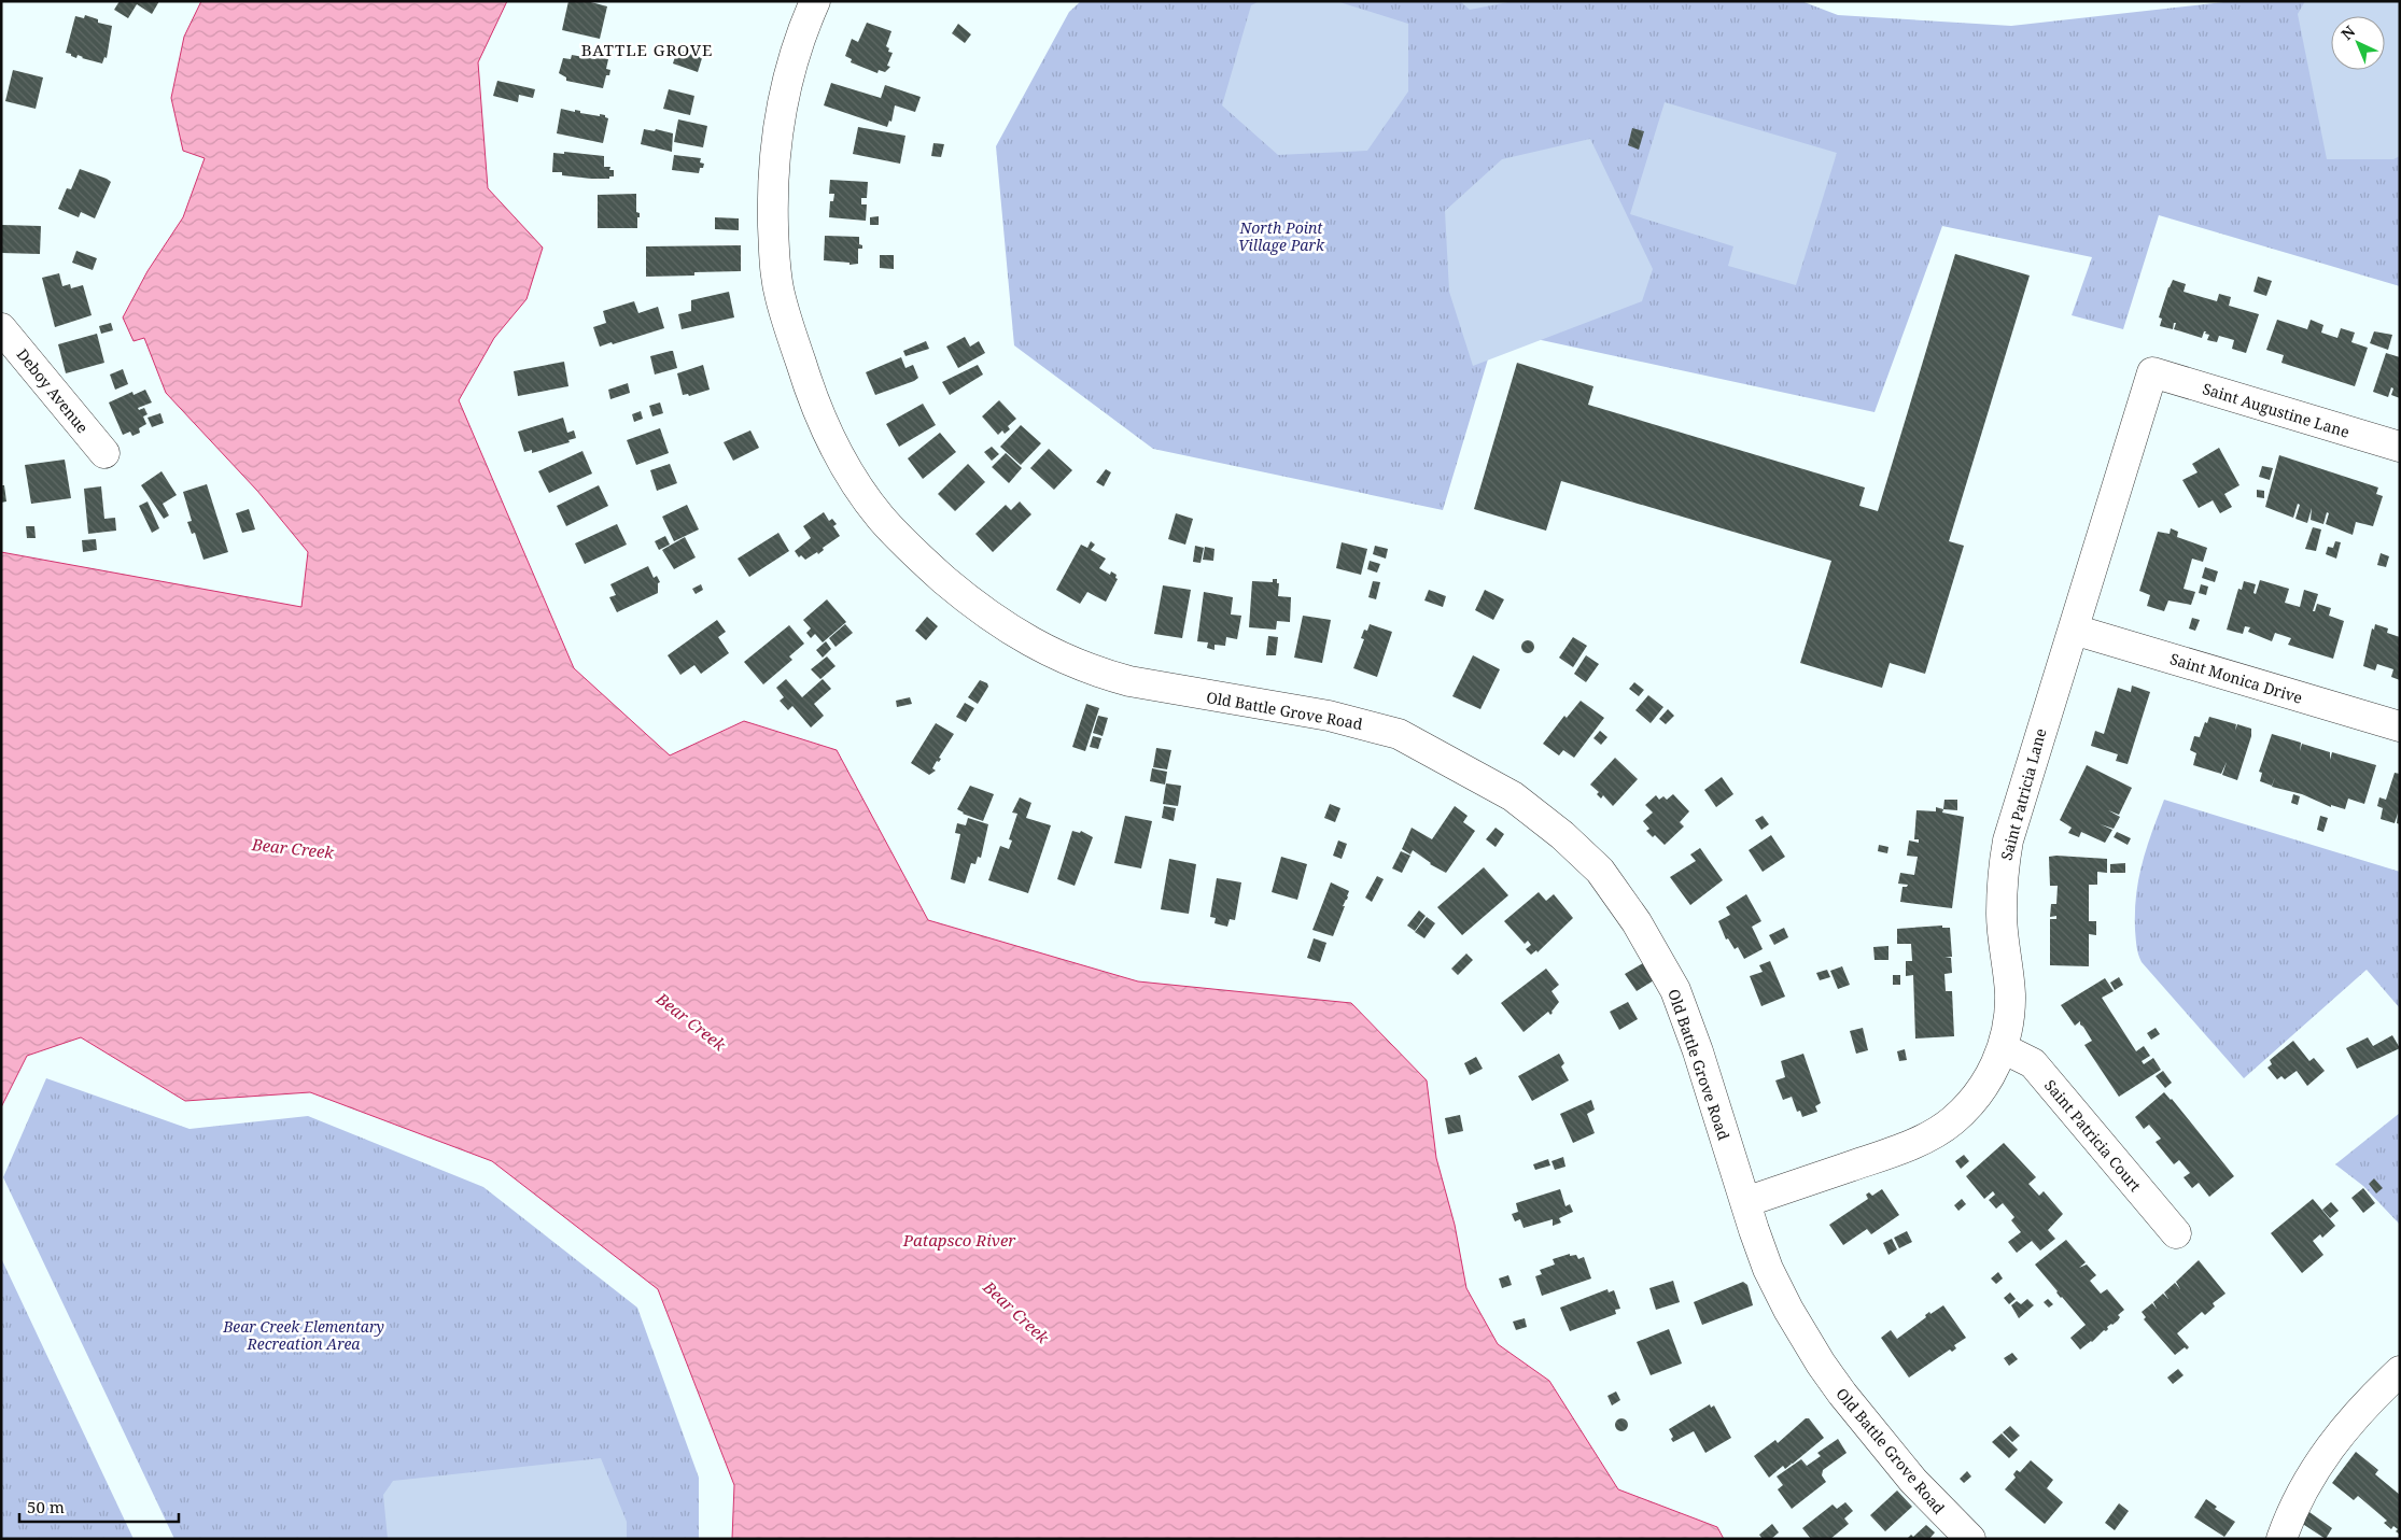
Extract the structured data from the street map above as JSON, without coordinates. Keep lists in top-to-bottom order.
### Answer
{
  "streets": {
    "street": [
      "Deboy Avenue",
      "Saint Augustine Lane",
      "Saint Monica Drive",
      "Old Battle Grove Road",
      "Saint Patricia Lane",
      "Saint Patricia Court"
    ]
  },
  "crossings": [
    ["Saint Augustine Lane", "Saint Patricia Lane"],
    ["Saint Monica Drive", "Saint Patricia Lane"],
    ["Old Battle Grove Road", "Saint Patricia Lane"],
    ["Saint Patricia Lane", "Saint Patricia Court"]
  ],
  "districts": ["BATTLE GROVE"],
  "water": ["Bear Creek", "Patapsco River"],
  "parks": ["North Point Village Park", "Bear Creek Elementary Recreation Area"],
  "scale_bar": "50 m",
  "north": "top left"
}
